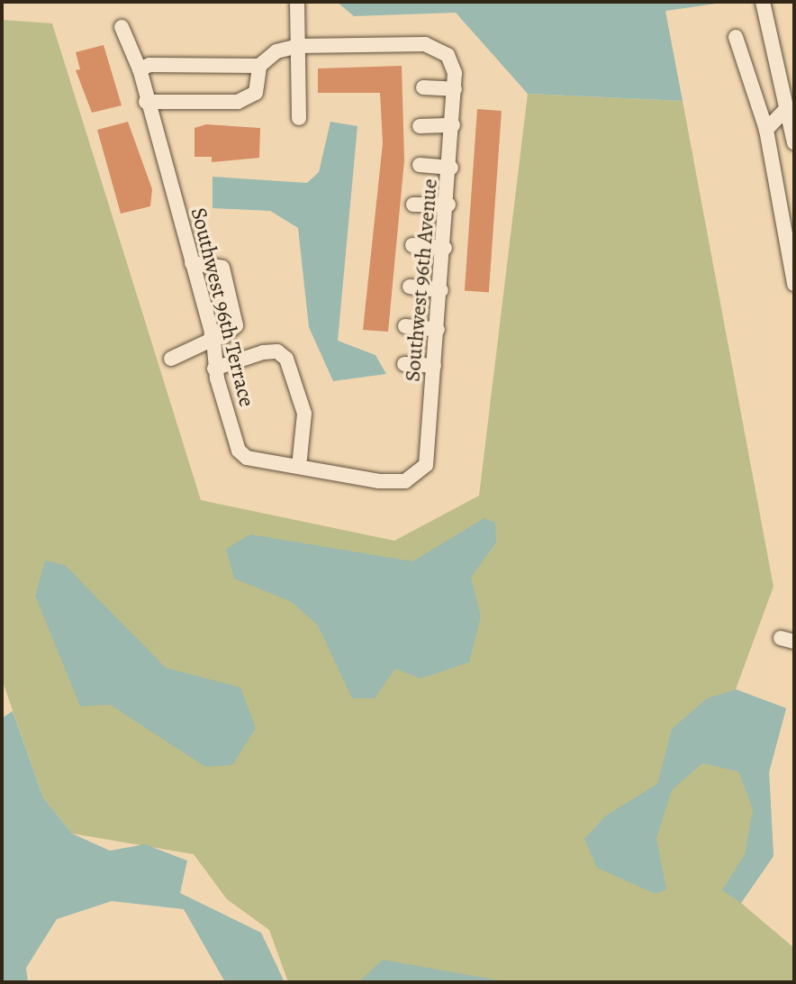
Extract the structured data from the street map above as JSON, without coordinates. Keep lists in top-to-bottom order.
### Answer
{
  "streets": {
    "street": ["Southwest 96th Avenue", "Southwest 96th Terrace"]
  },
  "crossings": [
    ["Southwest 96th Avenue", "Southwest 96th Terrace"]
  ]
}
